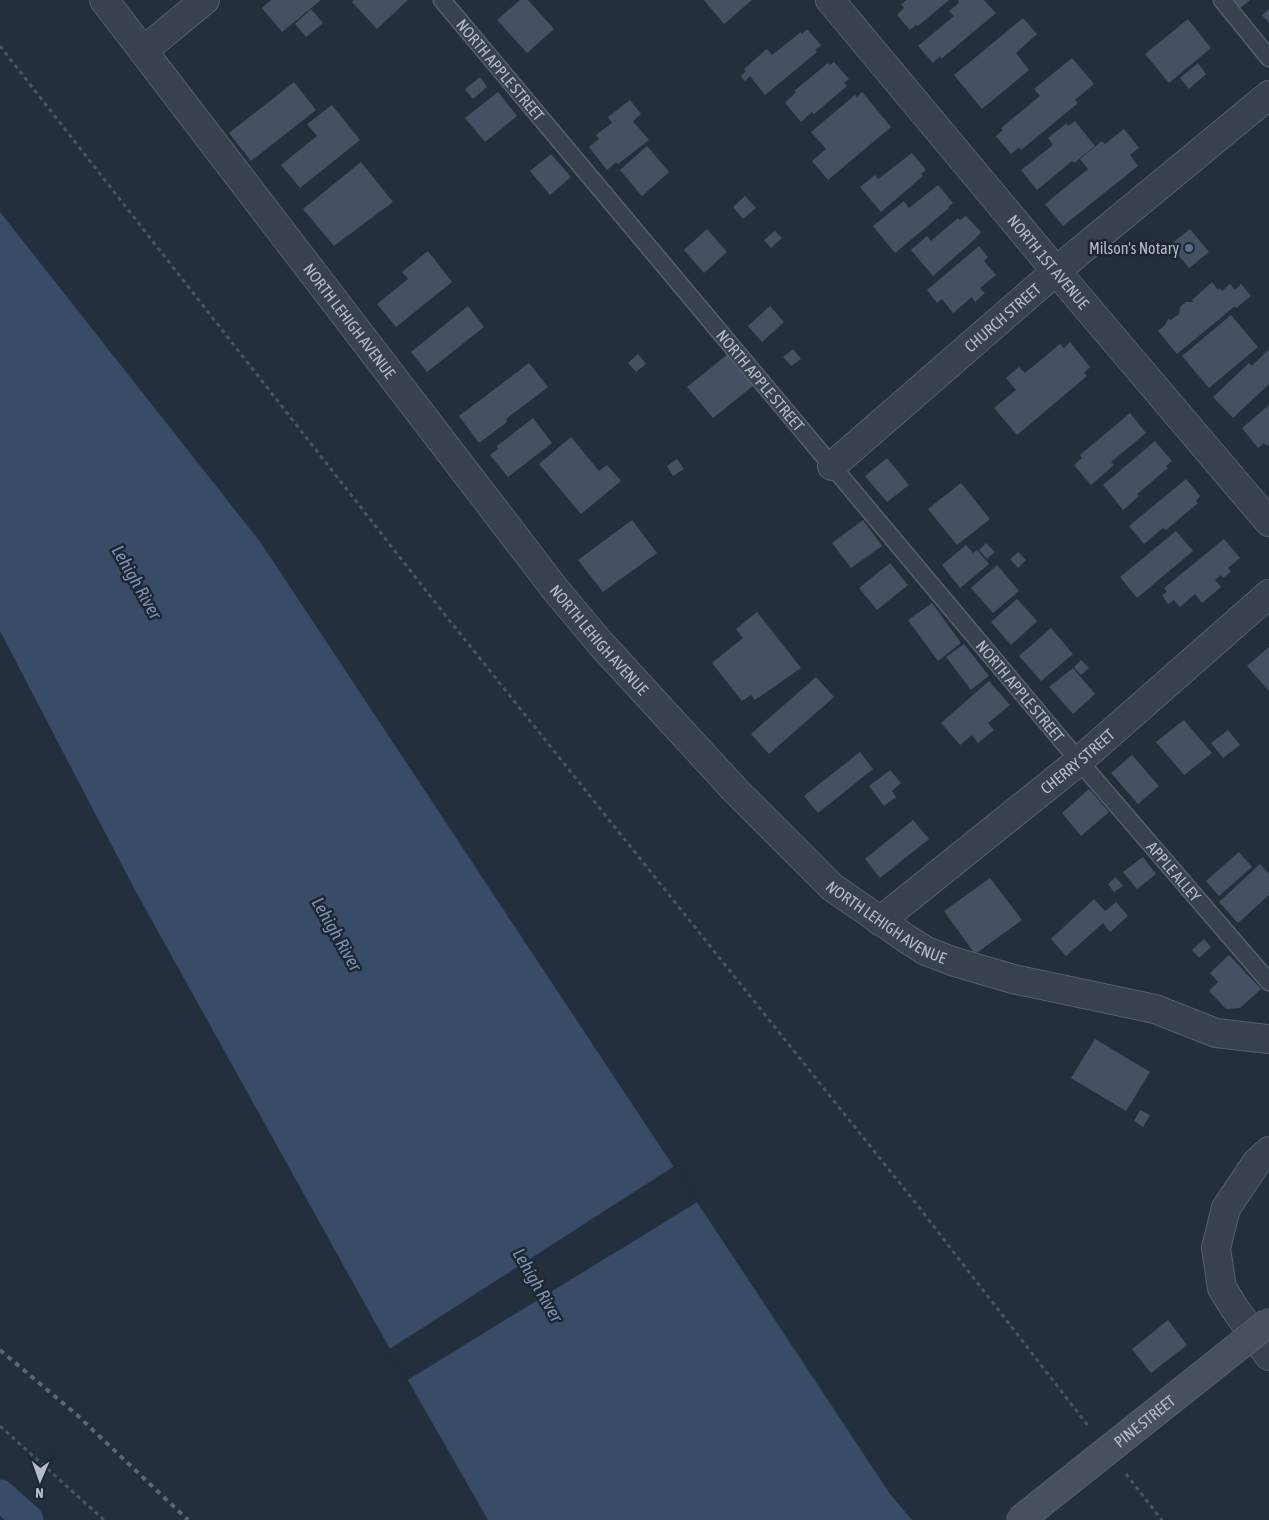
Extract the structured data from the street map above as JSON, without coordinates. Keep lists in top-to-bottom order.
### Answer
{
  "streets": {
    "main road": ["PINE STREET"],
    "street": [
      "NORTH 1ST AVENUE",
      "CHURCH STREET",
      "NORTH LEHIGH AVENUE",
      "CHERRY STREET"
    ],
    "lane": ["NORTH APPLE STREET", "APPLE ALLEY"]
  },
  "crossings": [
    ["NORTH APPLE STREET", "CHURCH STREET"],
    ["NORTH APPLE STREET", "CHERRY STREET"],
    ["NORTH APPLE STREET", "APPLE ALLEY"],
    ["NORTH 1ST AVENUE", "CHURCH STREET"],
    ["NORTH LEHIGH AVENUE", "CHERRY STREET"],
    ["CHERRY STREET", "APPLE ALLEY"]
  ],
  "water": ["Lehigh River"],
  "places": ["Milson's Notary"],
  "north": "bottom"
}
